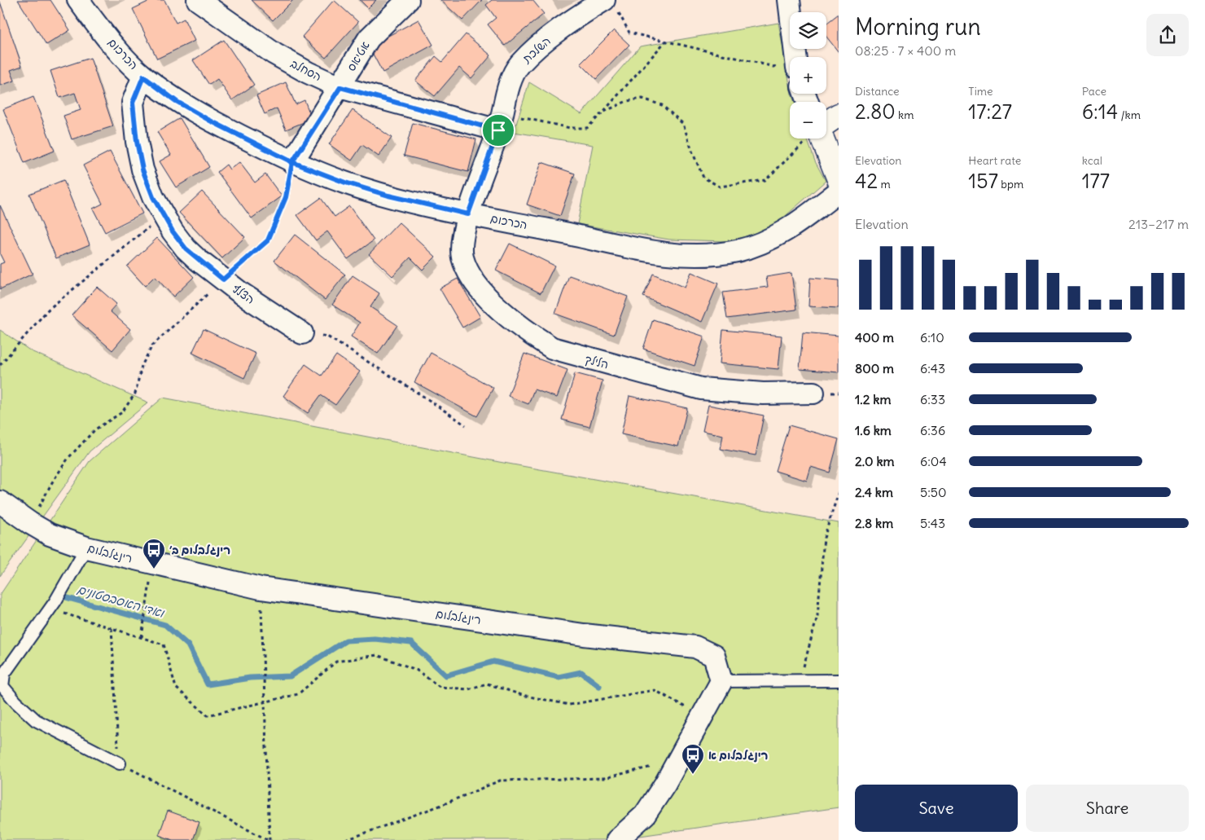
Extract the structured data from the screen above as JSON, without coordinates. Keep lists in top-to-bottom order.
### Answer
{
  "streets": {
    "street": [
      "השלכת",
      "הכרכום",
      "אטיאס",
      "הסחלב",
      "הצלף",
      "הלילך",
      "רינגלבלום"
    ]
  },
  "crossings": [
    ["השלכת", "הכרכום"],
    ["השלכת", "הסחלב"],
    ["השלכת", "הלילך"],
    ["הכרכום", "אטיאס"],
    ["הכרכום", "הצלף"],
    ["הכרכום", "הלילך"],
    ["אטיאס", "הסחלב"]
  ],
  "water": ["ואדי האסבסטונים"],
  "places": {
    "bus stop": ["רינגלבלום ב׳", "רינגלבלום א"]
  },
  "page": {
    "heading": ["Morning run", "08:25 · 7 × 400 m"],
    "map_buttons": ["+", "−"],
    "stats": [
      ["Distance", "2.80 km"],
      ["Time", "17:27"],
      ["Pace", "6:14 /km"],
      ["Elevation", "42 m"],
      ["Heart rate", "157 bpm"],
      ["kcal", "177"]
    ],
    "chart": ["Elevation", "213–217 m"],
    "list": [
      {
        "name": "400 m",
        "note": "6:10"
      },
      {
        "name": "800 m",
        "note": "6:43"
      },
      {
        "name": "1.2 km",
        "note": "6:33"
      },
      {
        "name": "1.6 km",
        "note": "6:36"
      },
      {
        "name": "2.0 km",
        "note": "6:04"
      },
      {
        "name": "2.4 km",
        "note": "5:50"
      },
      {
        "name": "2.8 km",
        "note": "5:43"
      }
    ],
    "buttons": ["Save", "Share"]
  }
}
